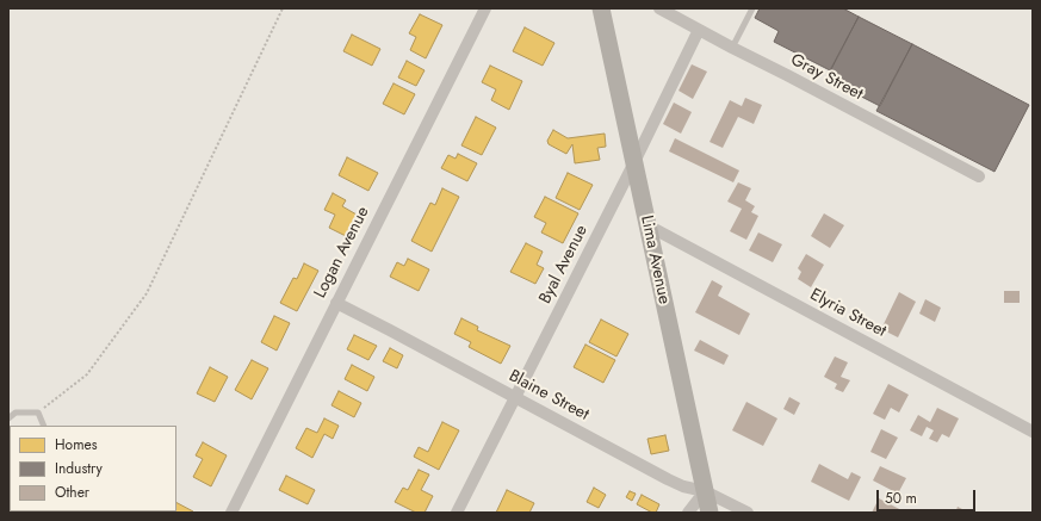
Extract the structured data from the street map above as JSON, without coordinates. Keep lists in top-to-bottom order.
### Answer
{
  "streets": {
    "street": [
      "Gray Street",
      "Logan Avenue",
      "Lima Avenue",
      "Byal Avenue",
      "Elyria Street",
      "Blaine Street"
    ]
  },
  "crossings": [
    ["Gray Street", "Byal Avenue"],
    ["Logan Avenue", "Blaine Street"],
    ["Lima Avenue", "Byal Avenue"],
    ["Lima Avenue", "Elyria Street"],
    ["Lima Avenue", "Blaine Street"],
    ["Byal Avenue", "Blaine Street"]
  ],
  "legend": ["Homes", "Industry", "Other"],
  "scale_bar": "50 m"
}
